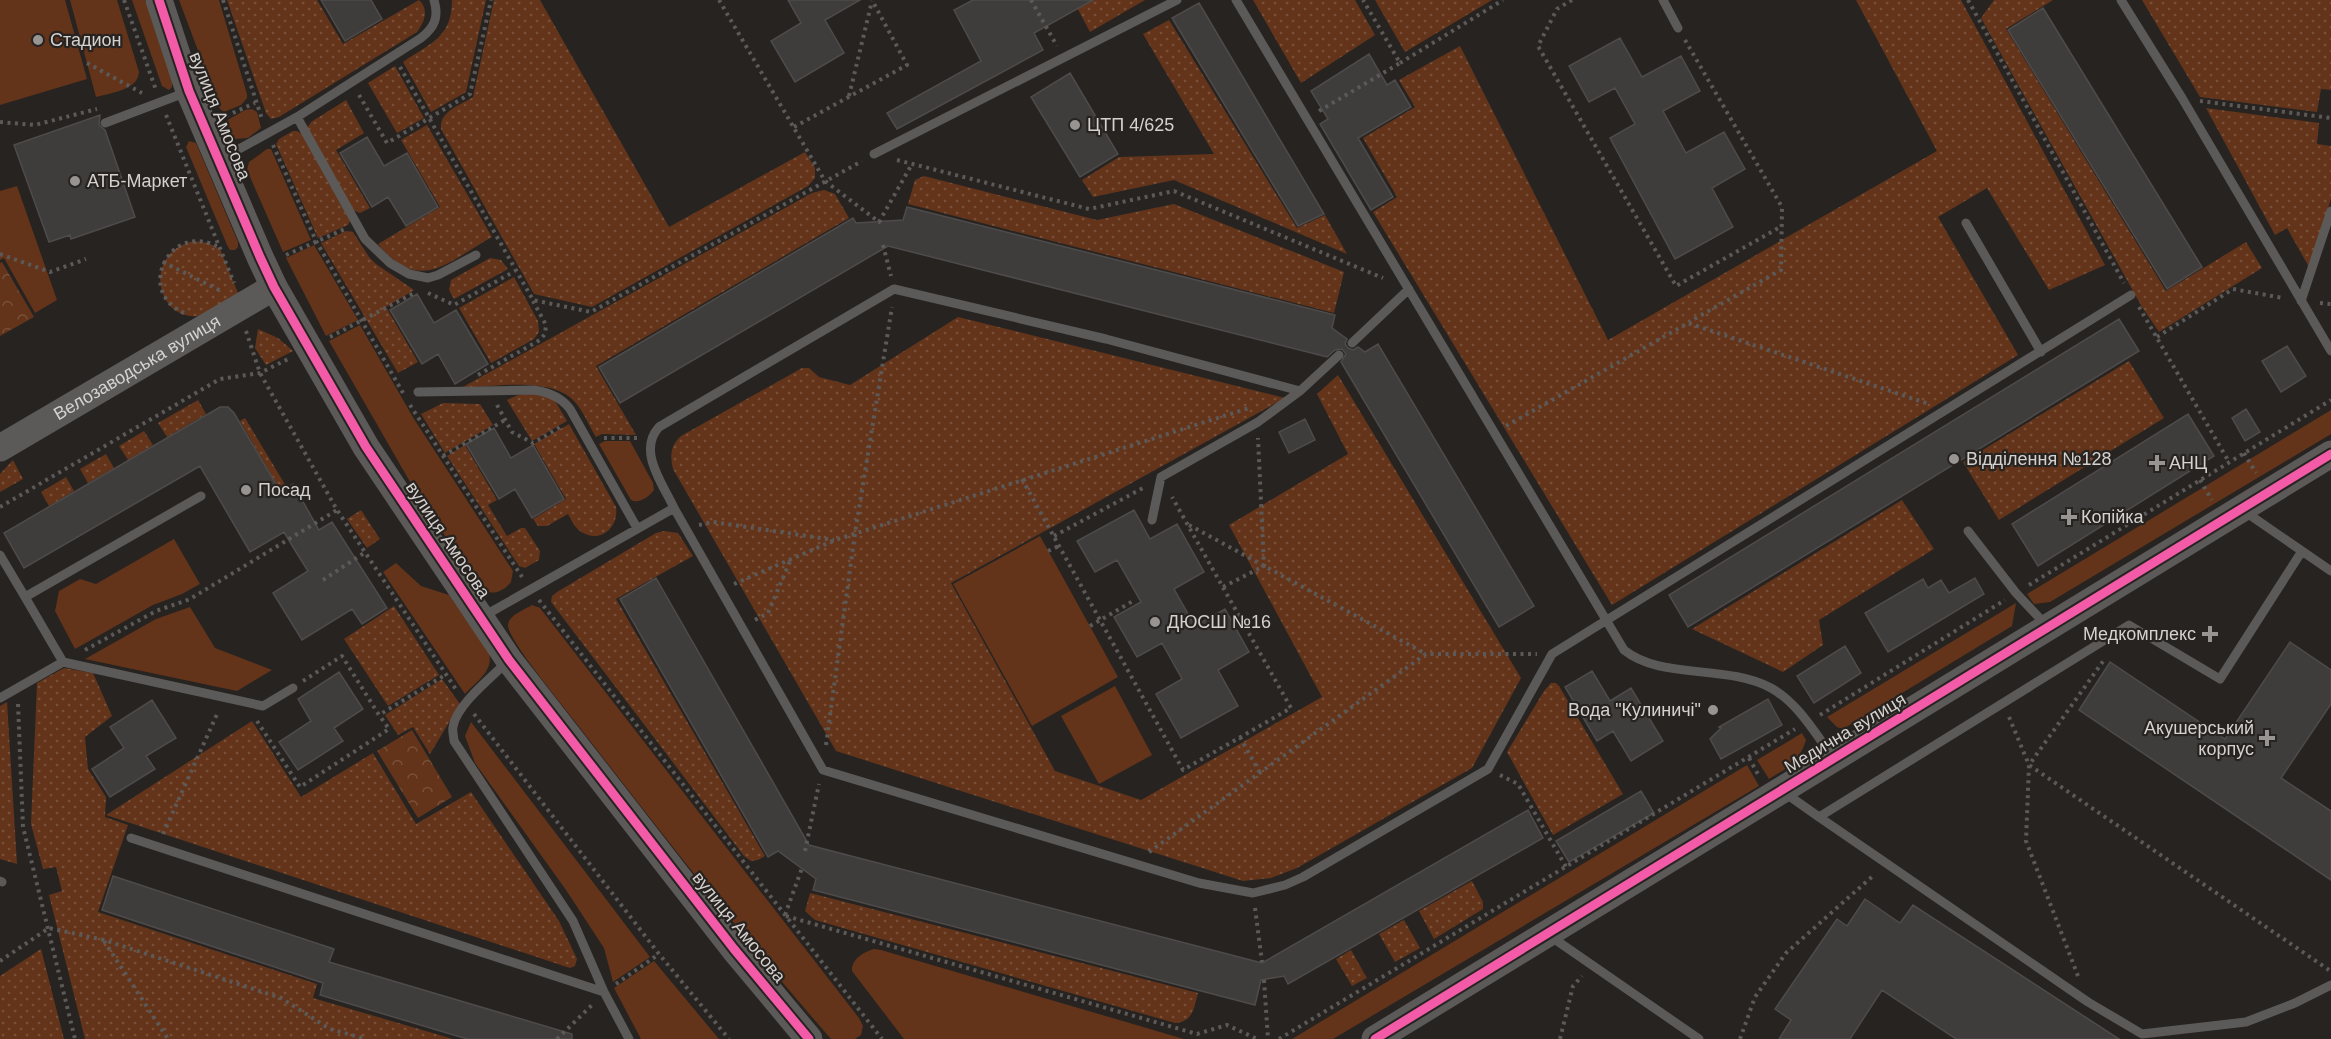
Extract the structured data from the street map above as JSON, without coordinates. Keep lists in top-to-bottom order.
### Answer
{
  "streets": {
    "street": ["вулиця Амосова", "Велозаводська вулиця", "Медична вулиця"]
  },
  "crossings": [
    ["вулиця Амосова", "Велозаводська вулиця"]
  ],
  "places": {
    "other": [
      "Стадион",
      "ЦТП 4/625",
      "АТБ-Маркет",
      "Відділення №128",
      "Посад",
      "ДЮСШ №16",
      "Вода \"Кулиничі\""
    ],
    "health": [
      "АНЦ",
      "Копійка",
      "Медкомплекс",
      "Акушерський корпус"
    ]
  }
}
